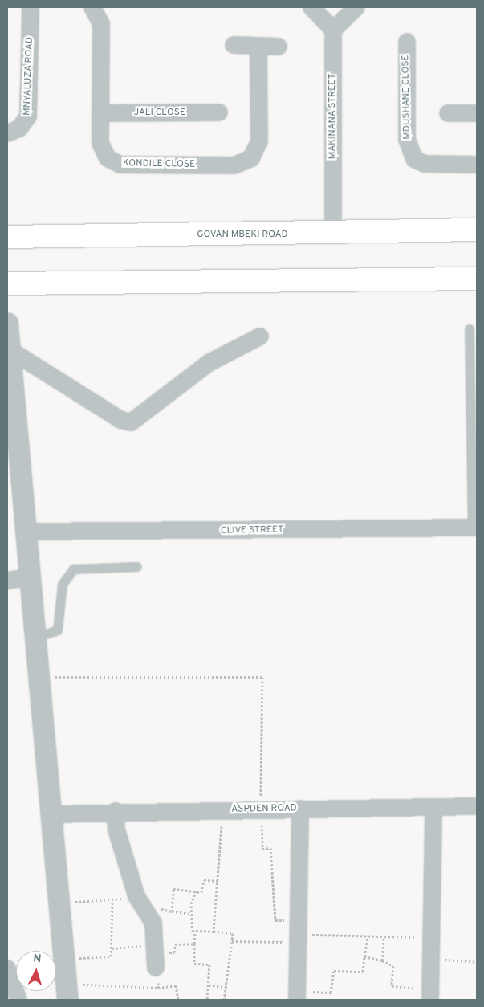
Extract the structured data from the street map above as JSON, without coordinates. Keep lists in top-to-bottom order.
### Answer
{
  "streets": {
    "main road": ["GOVAN MBEKI ROAD"],
    "street": [
      "MNYALUZA ROAD",
      "MDUSHANE CLOSE",
      "JALI CLOSE",
      "MAKINANA STREET",
      "KONDILE CLOSE",
      "CLIVE STREET",
      "ASPDEN ROAD"
    ]
  },
  "crossings": [
    ["JALI CLOSE", "KONDILE CLOSE"],
    ["MAKINANA STREET", "GOVAN MBEKI ROAD"]
  ],
  "north": "top"
}
